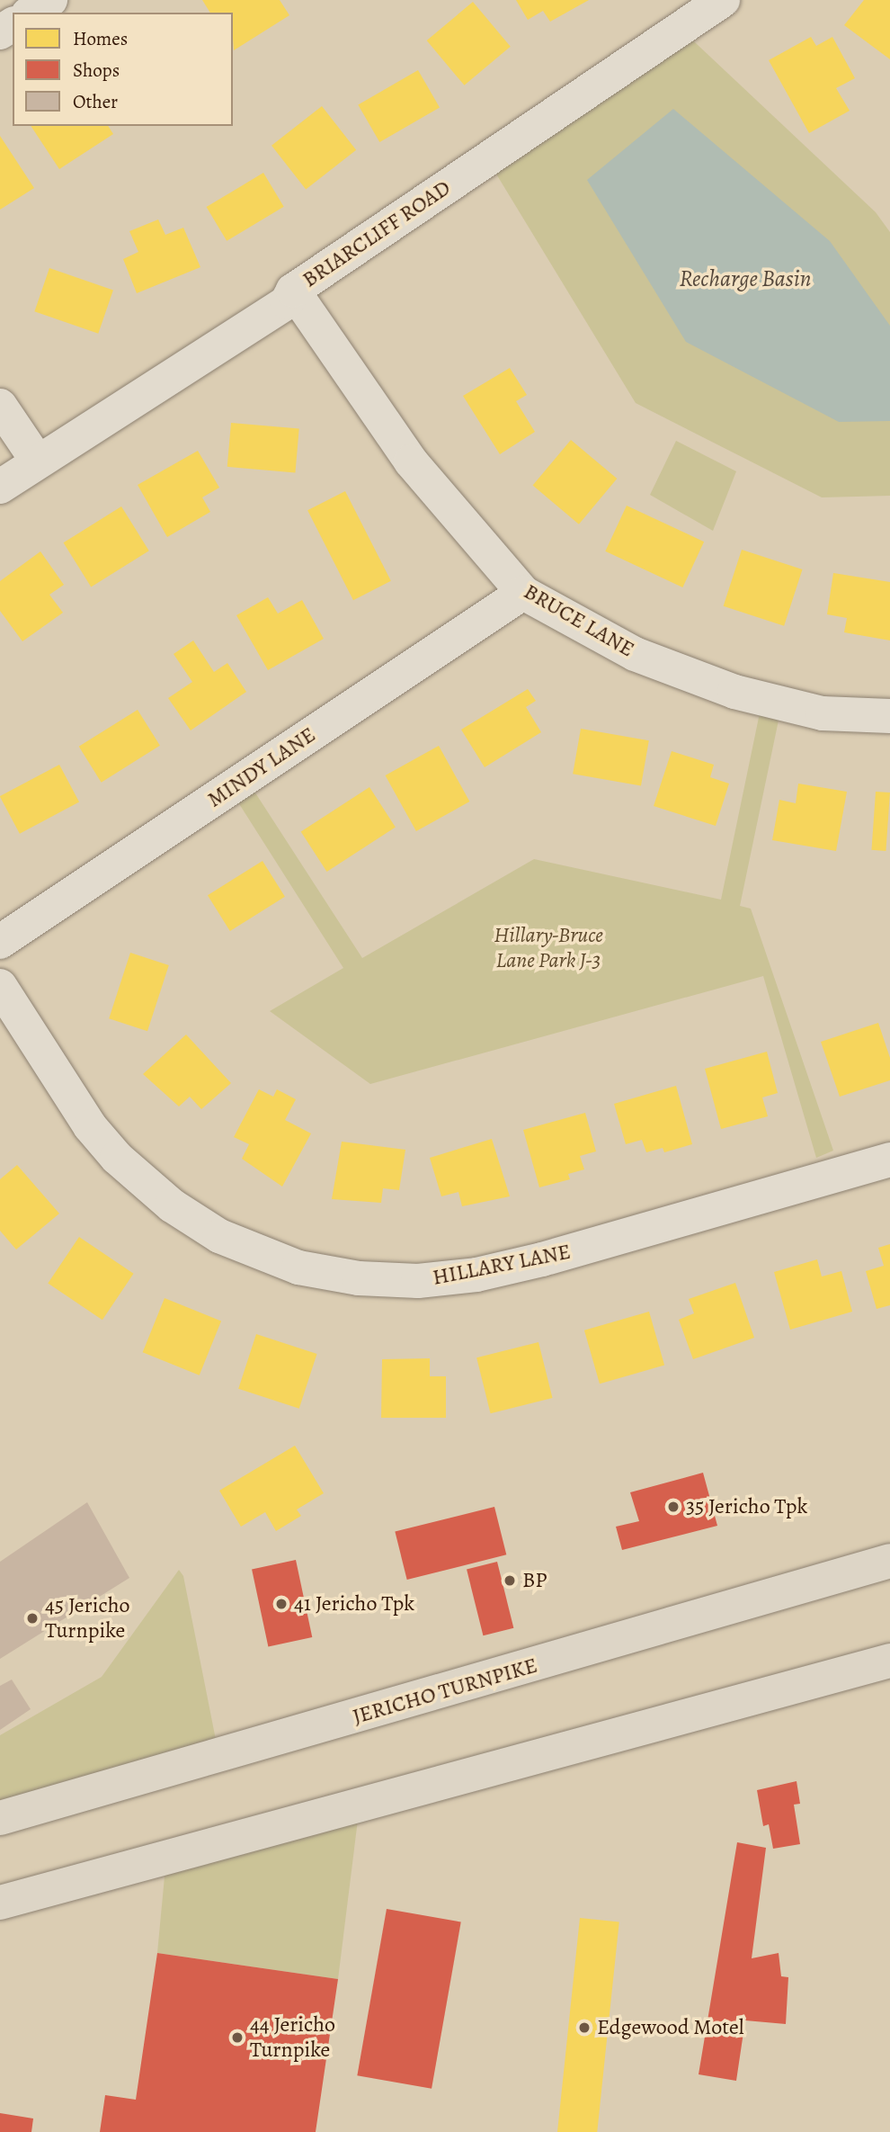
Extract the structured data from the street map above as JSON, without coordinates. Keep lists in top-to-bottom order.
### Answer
{
  "streets": {
    "main road": ["JERICHO TURNPIKE"],
    "street": [
      "BRIARCLIFF ROAD",
      "BRUCE LANE",
      "MINDY LANE",
      "HILLARY LANE"
    ]
  },
  "crossings": [
    ["BRIARCLIFF ROAD", "BRUCE LANE"],
    ["BRUCE LANE", "MINDY LANE"]
  ],
  "water": ["Recharge Basin"],
  "parks": ["Hillary-Bruce Lane Park J-3"],
  "places": [
    "35 Jericho Tpk",
    "BP",
    "41 Jericho Tpk",
    "45 Jericho Turnpike",
    "Edgewood Motel",
    "44 Jericho Turnpike"
  ],
  "legend": ["Homes", "Shops", "Other"]
}
